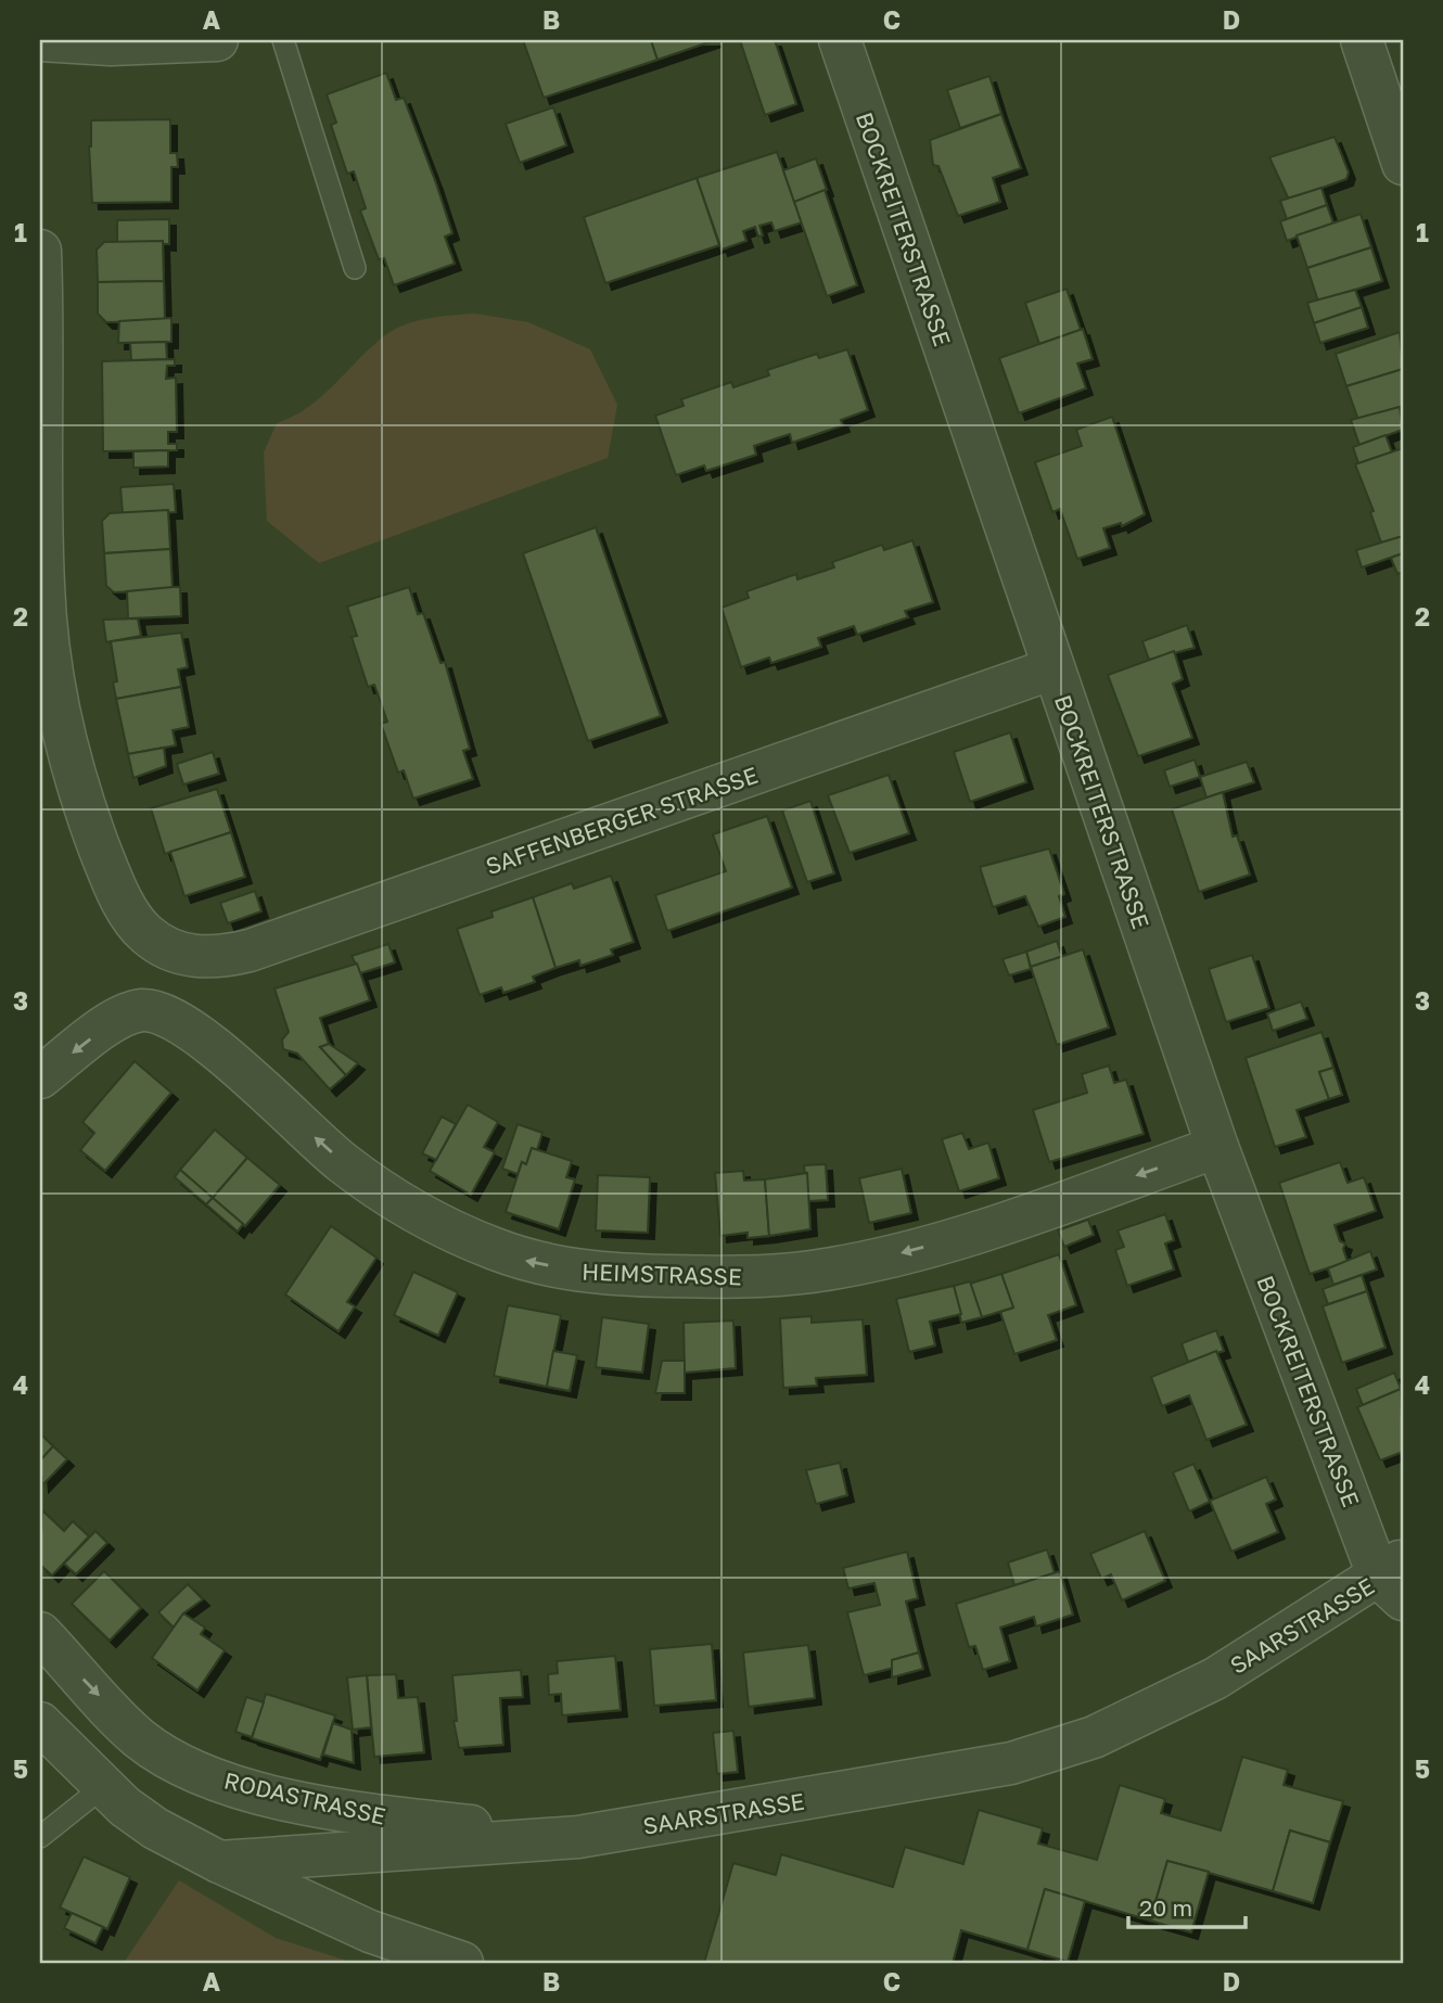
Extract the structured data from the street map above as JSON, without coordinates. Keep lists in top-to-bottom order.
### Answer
{
  "streets": {
    "street": [
      "BOCKREITERSTRASSE",
      "SAFFENBERGER STRASSE",
      "HEIMSTRASSE",
      "SAARSTRASSE",
      "RODASTRASSE"
    ]
  },
  "crossings": [
    ["BOCKREITERSTRASSE", "SAFFENBERGER STRASSE"],
    ["BOCKREITERSTRASSE", "HEIMSTRASSE"],
    ["BOCKREITERSTRASSE", "SAARSTRASSE"],
    ["SAARSTRASSE", "RODASTRASSE"]
  ],
  "one_way": ["HEIMSTRASSE"],
  "scale_bar": "20 m",
  "grid": {
    "columns": [
      "A",
      "B",
      "C",
      "D"
    ],
    "rows": [
      "1",
      "2",
      "3",
      "4",
      "5"
    ]
  }
}
